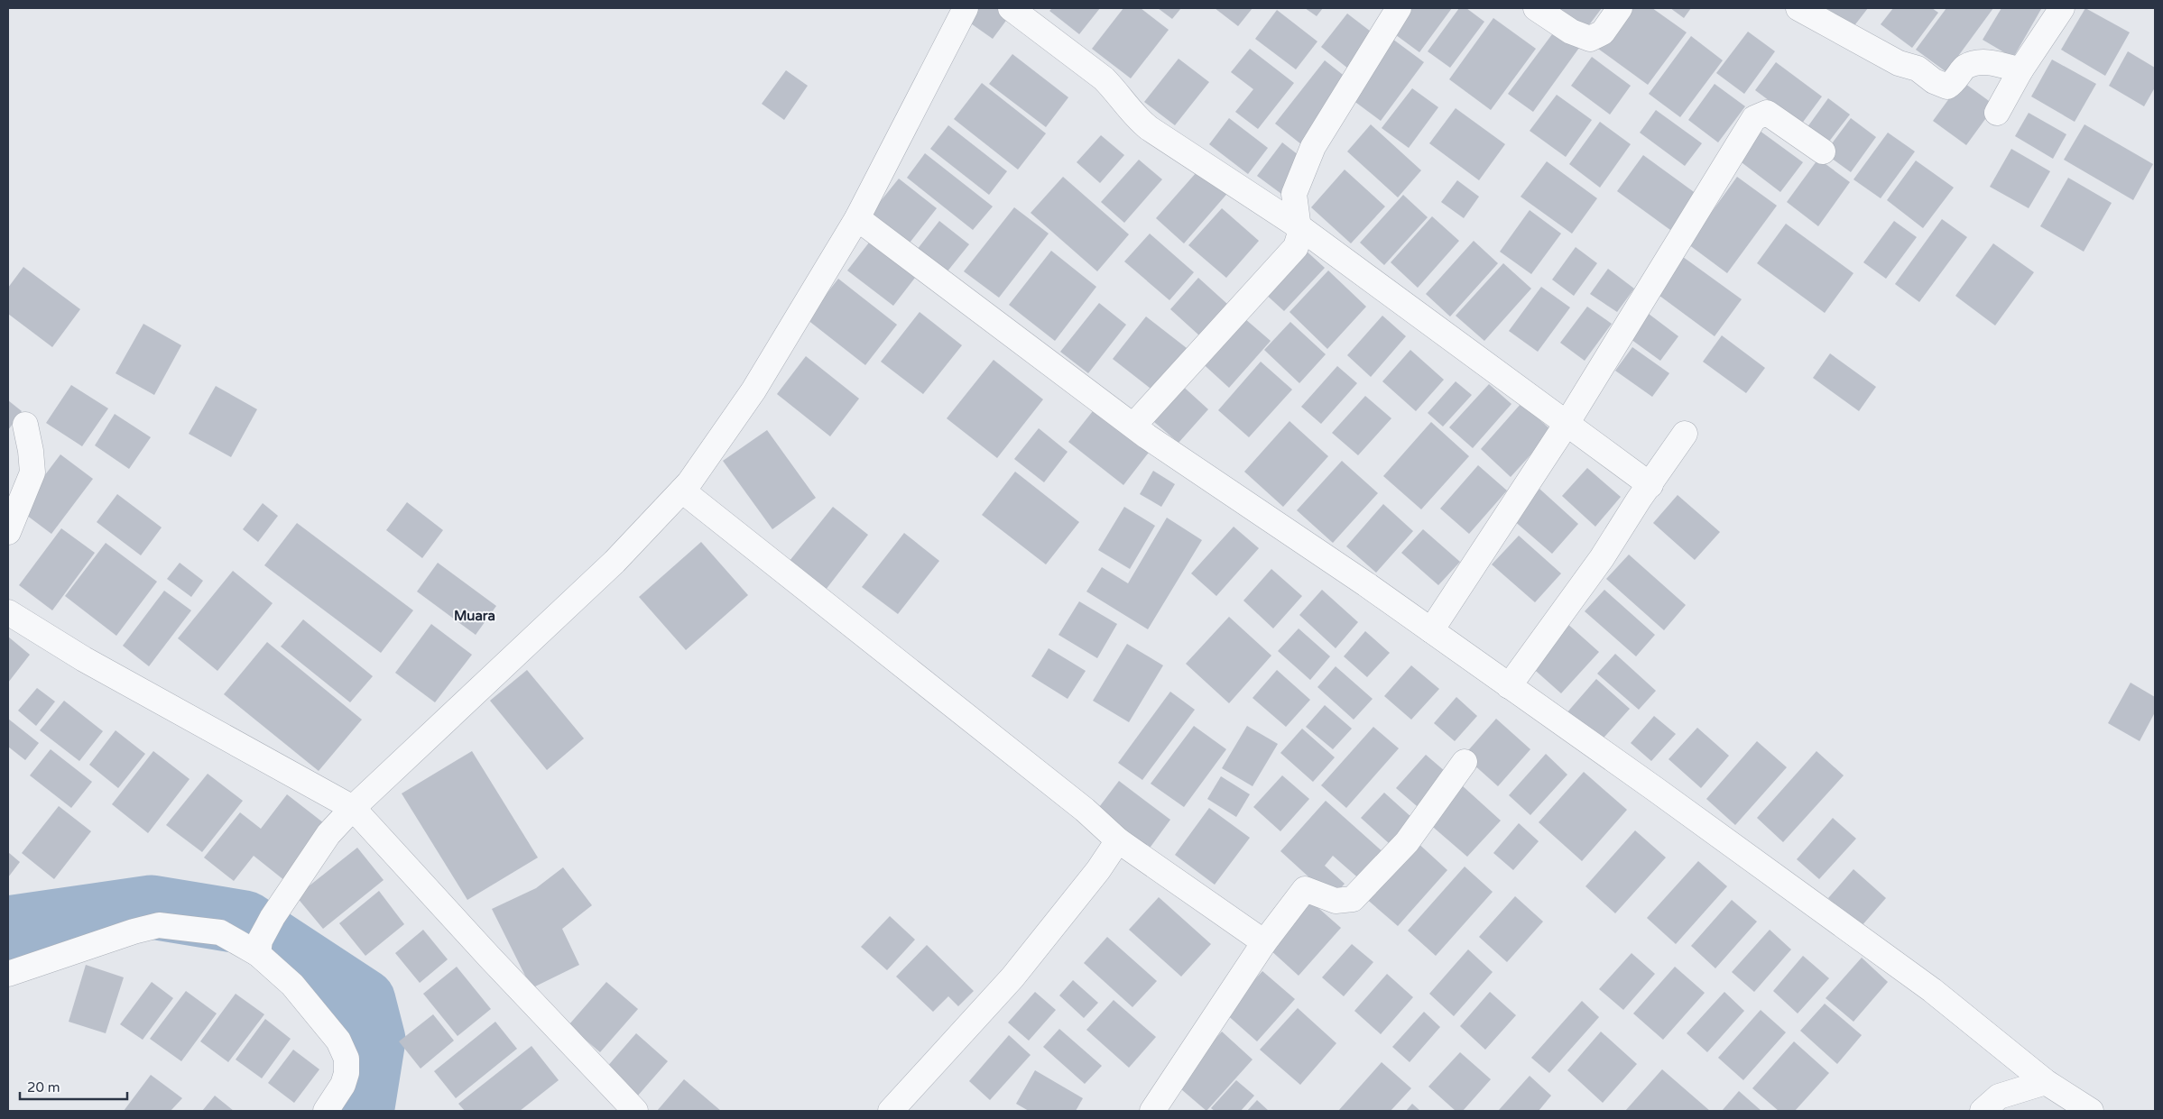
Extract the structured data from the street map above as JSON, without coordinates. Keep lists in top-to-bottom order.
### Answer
{
  "districts": ["Muara"],
  "scale_bar": "20 m"
}
